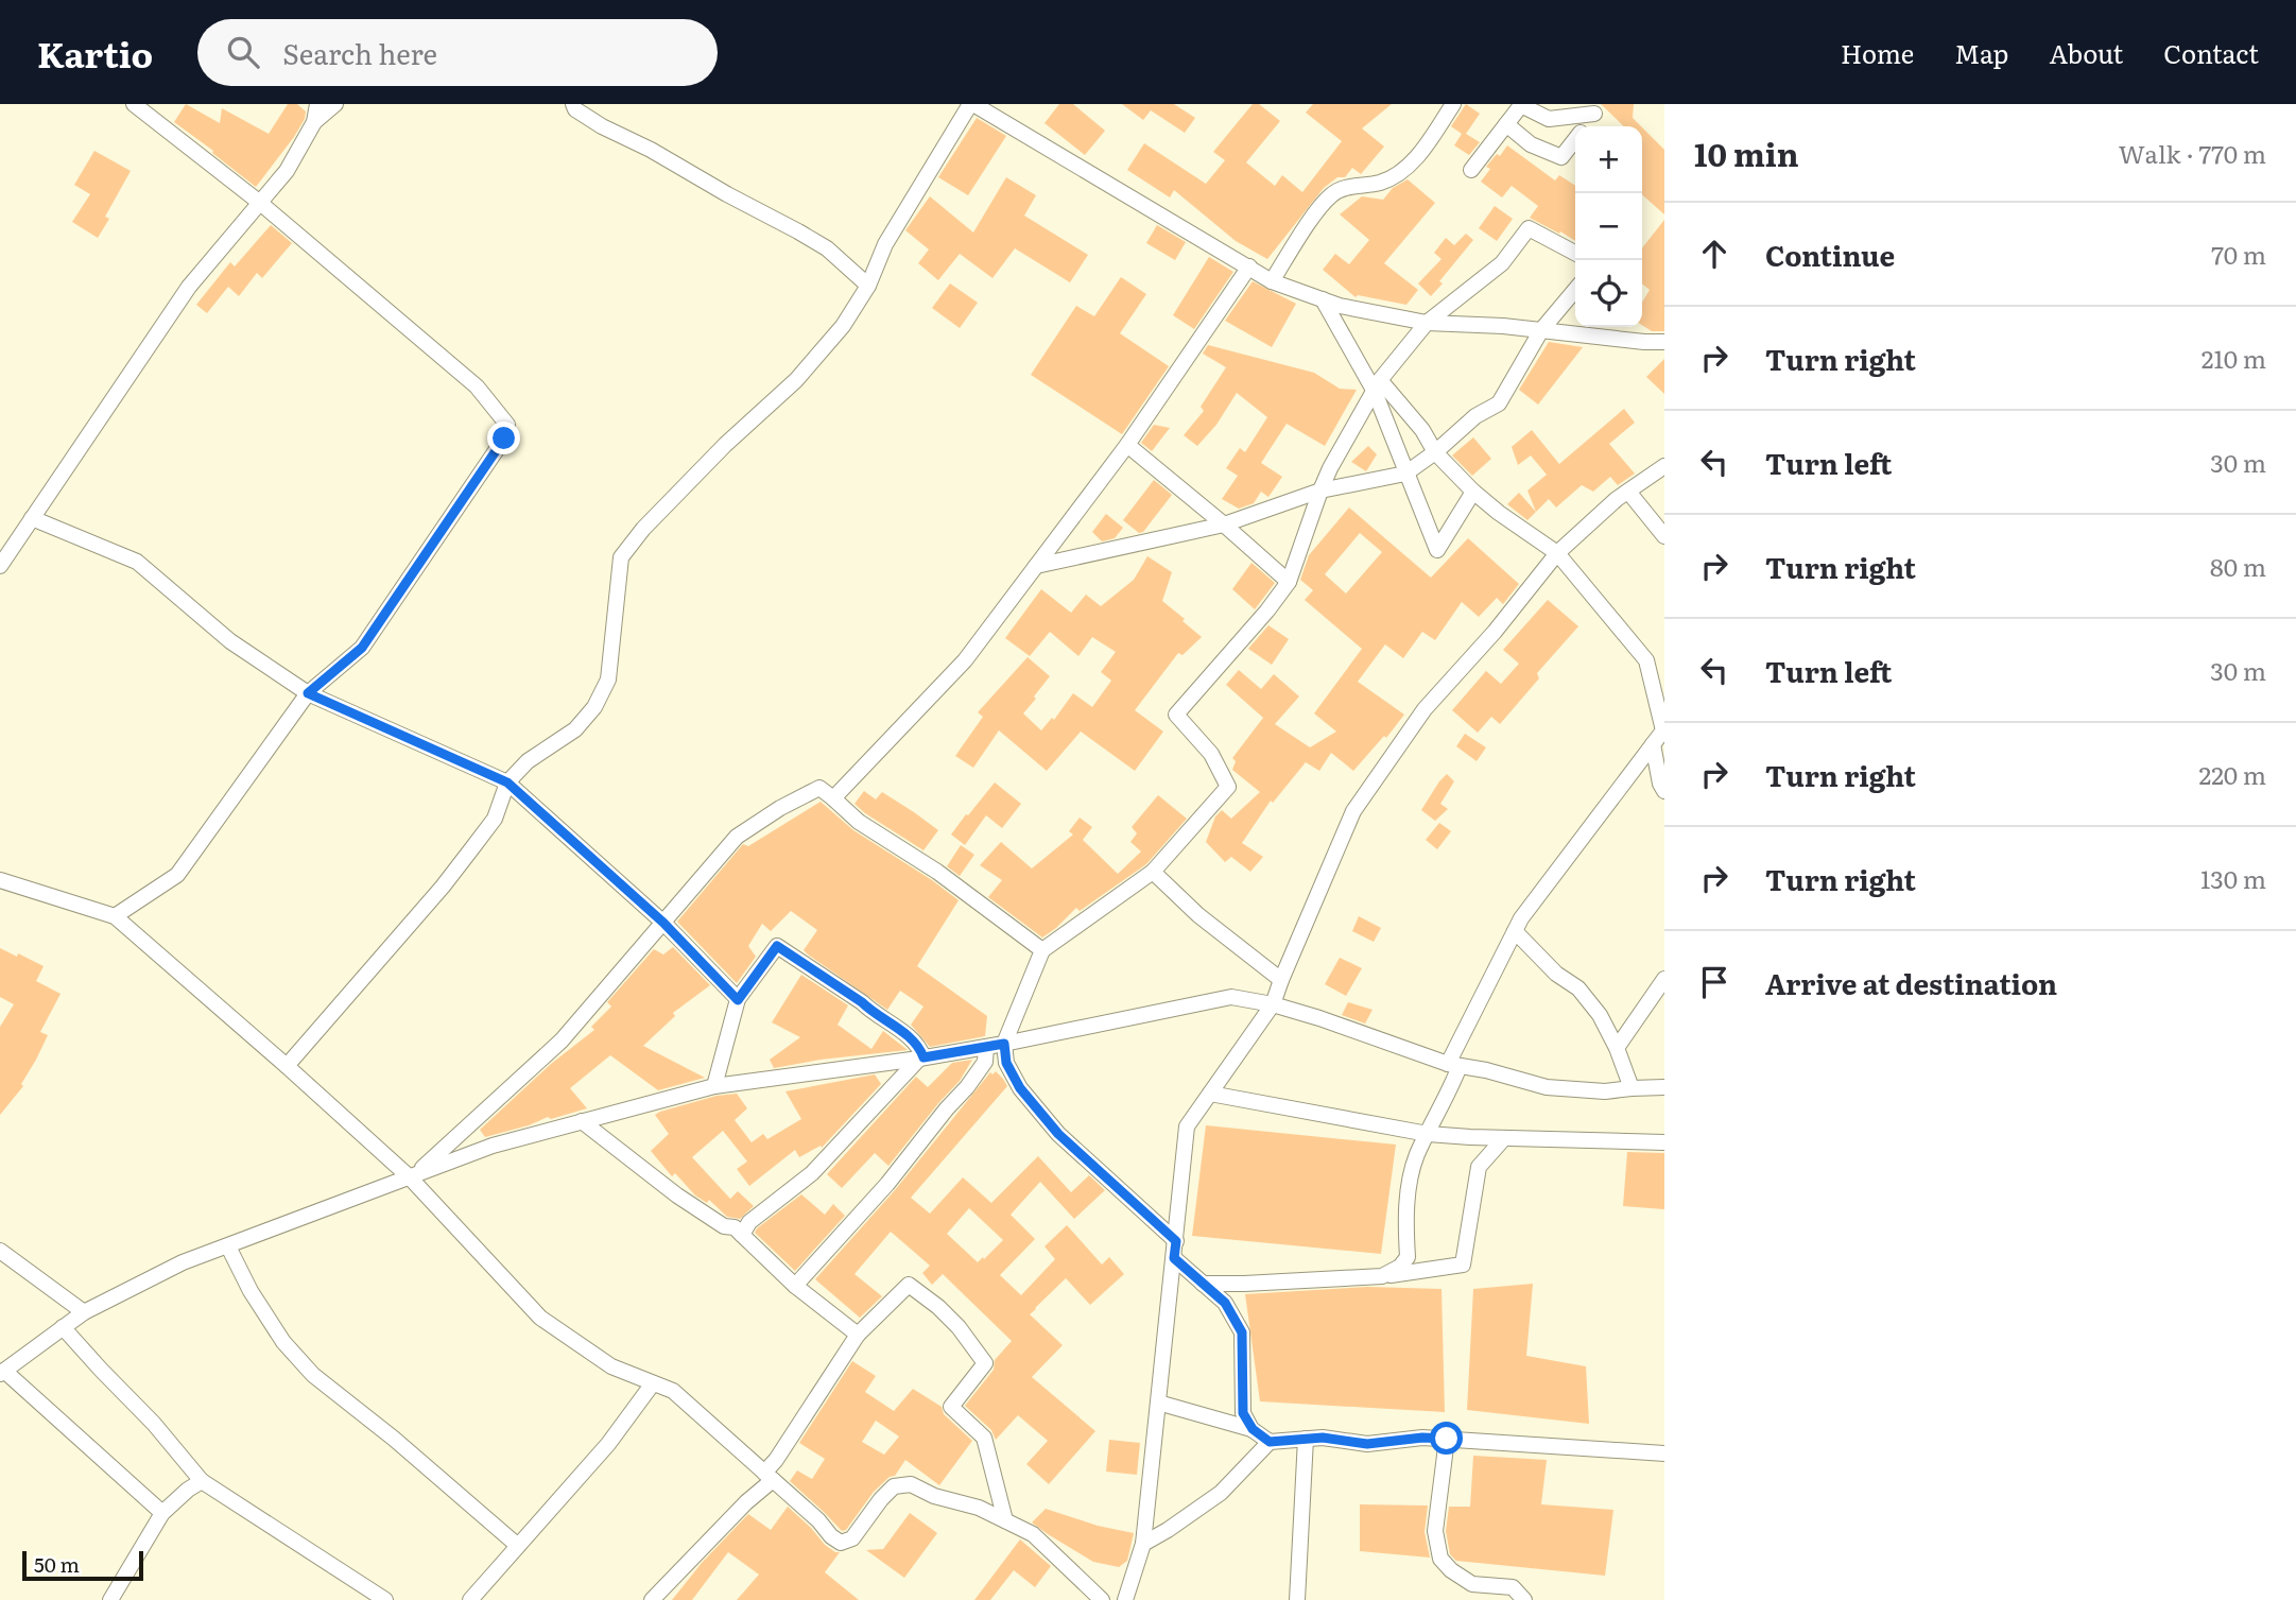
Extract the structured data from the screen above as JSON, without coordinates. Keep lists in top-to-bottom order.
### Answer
{
  "scale_bar": "50 m",
  "page": {
    "header": "Kartio",
    "search": "Search here",
    "nav": [
      "Home",
      "Map",
      "About",
      "Contact"
    ],
    "heading": ["10 min", "Walk · 770 m"],
    "map_buttons": ["+", "−"],
    "list": [
      ["Continue", "70 m"],
      ["Turn right", "210 m"],
      ["Turn left", "30 m"],
      ["Turn right", "80 m"],
      ["Turn left", "30 m"],
      ["Turn right", "220 m"],
      ["Turn right", "130 m"],
      "Arrive at destination"
    ],
    "scale": "50 m"
  }
}
